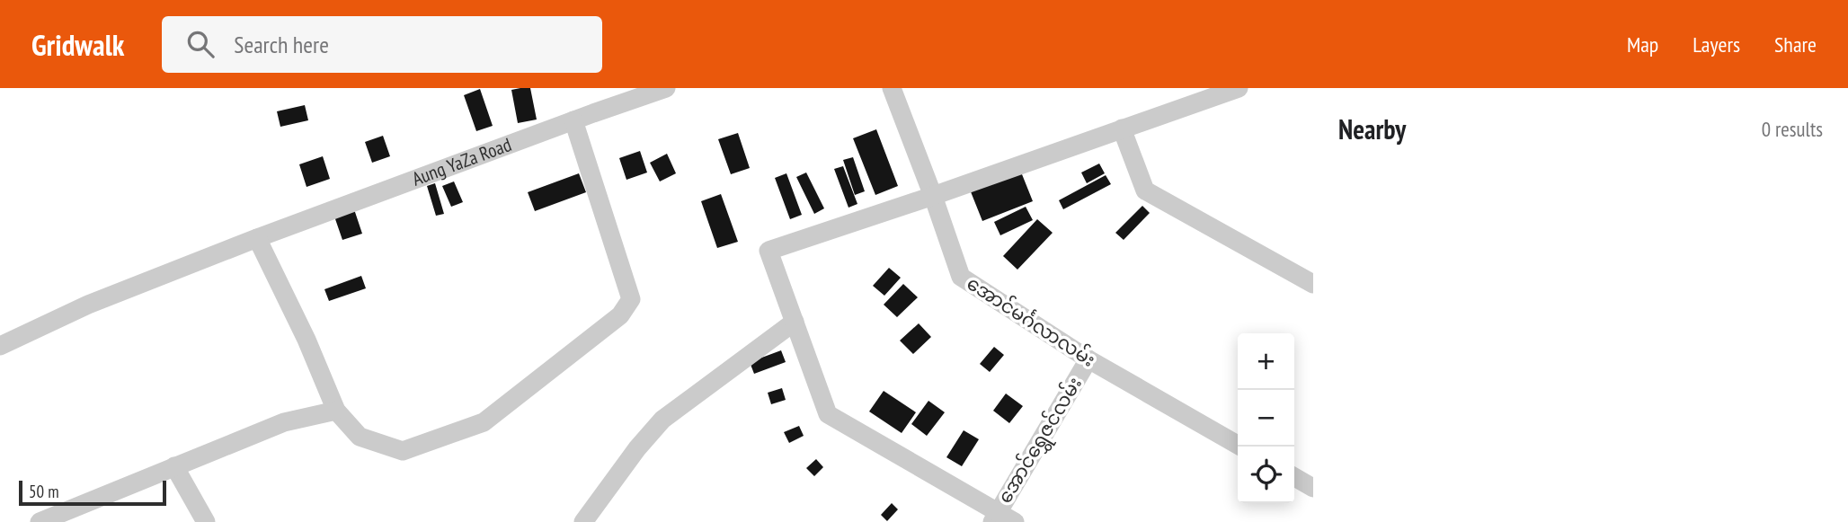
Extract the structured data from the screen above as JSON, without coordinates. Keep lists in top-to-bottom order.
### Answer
{
  "streets": {
    "street": ["Aung YaZa Road", "အောင်မင်္ဂလာလမ်း", "အောင်ရွှေဇင်လမ်း"]
  },
  "crossings": [
    ["အောင်မင်္ဂလာလမ်း", "အောင်ရွှေဇင်လမ်း"]
  ],
  "scale_bar": "50 m",
  "page": {
    "header": "Gridwalk",
    "search": "Search here",
    "nav": ["Map", "Layers", "Share"],
    "heading": ["Nearby", "0 results"],
    "map_buttons": ["+", "−"],
    "scale": "50 m"
  }
}
